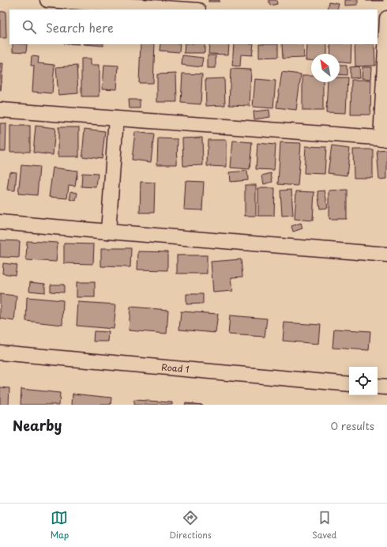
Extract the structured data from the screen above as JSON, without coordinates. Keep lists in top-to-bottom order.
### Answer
{
  "streets": {
    "street": ["Road 1"]
  },
  "north": "top left",
  "page": {
    "search": "Search here",
    "heading": ["Nearby", "0 results"],
    "nav": ["Map", "Directions", "Saved"]
  }
}
